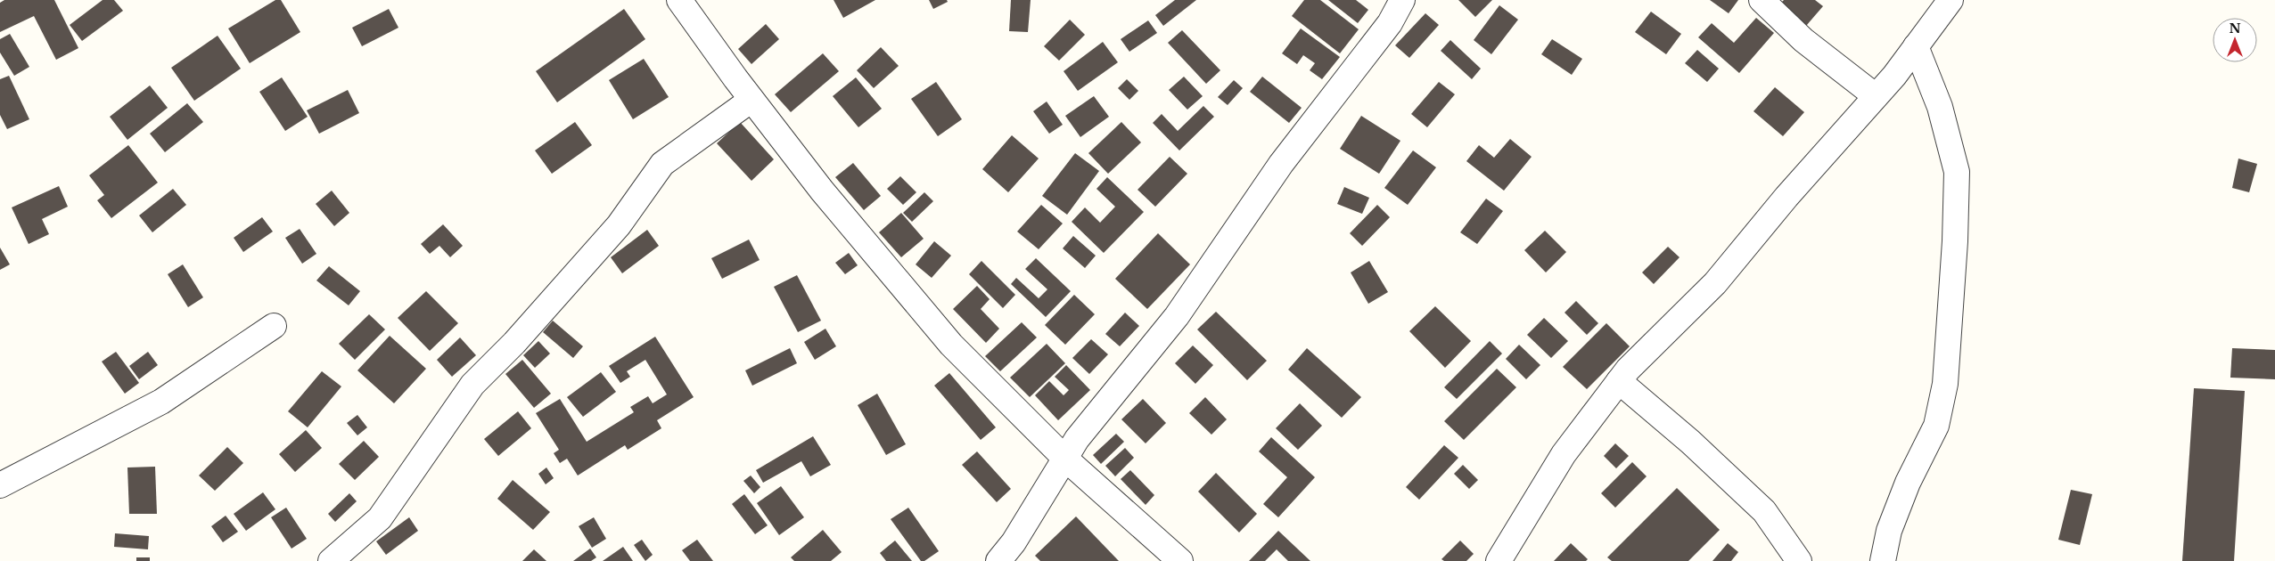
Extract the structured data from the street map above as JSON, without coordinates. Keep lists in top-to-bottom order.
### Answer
{
  "north": "top"
}
